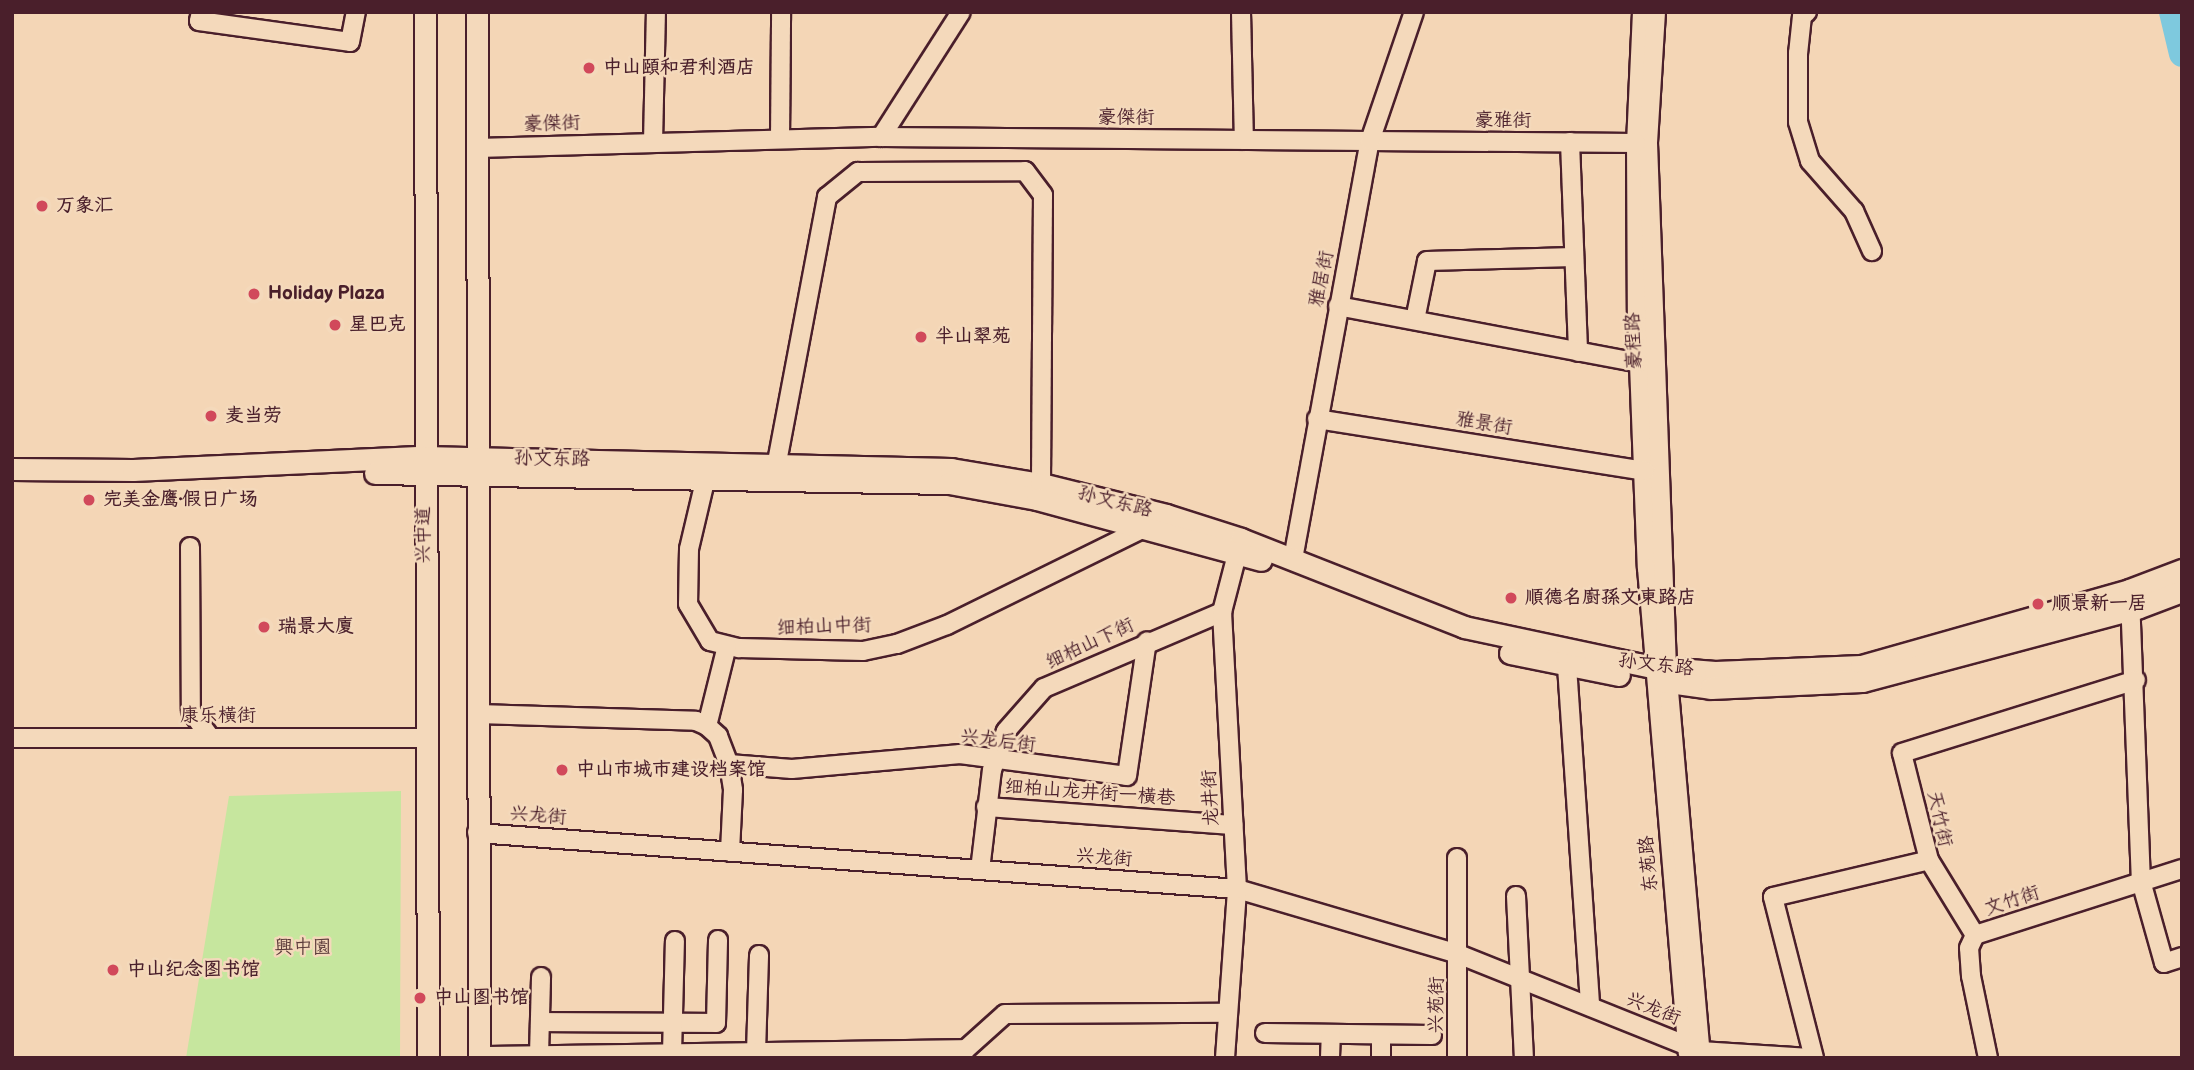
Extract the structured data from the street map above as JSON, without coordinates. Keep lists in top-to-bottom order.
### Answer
{
  "streets": {
    "main road": ["孙文东路", "兴中道"],
    "street": [
      "豪傑街",
      "豪雅街",
      "雅居街",
      "豪程路",
      "雅景街",
      "细柏山中街",
      "细柏山下街",
      "康乐横街",
      "兴龙后街",
      "细柏山龙井街一横巷",
      "龙井街",
      "兴龙街",
      "天竹街",
      "东苑路",
      "文竹街",
      "兴苑街"
    ]
  },
  "crossings": [
    ["豪傑街", "豪雅街"],
    ["豪傑街", "雅居街"],
    ["豪雅街", "雅居街"],
    ["豪雅街", "豪程路"],
    ["雅居街", "雅景街"],
    ["雅居街", "孙文东路"],
    ["豪程路", "雅景街"],
    ["豪程路", "孙文东路"],
    ["豪程路", "东苑路"],
    ["孙文东路", "兴中道"],
    ["孙文东路", "细柏山中街"],
    ["孙文东路", "龙井街"],
    ["孙文东路", "东苑路"],
    ["兴中道", "康乐横街"],
    ["细柏山下街", "兴龙后街"],
    ["细柏山下街", "细柏山龙井街一横巷"],
    ["细柏山下街", "龙井街"],
    ["细柏山下街", "兴龙街"],
    ["细柏山龙井街一横巷", "龙井街"],
    ["龙井街", "兴龙街"],
    ["兴龙街", "天竹街"],
    ["兴龙街", "东苑路"],
    ["兴龙街", "兴苑街"],
    ["天竹街", "东苑路"]
  ],
  "parks": ["興中園"],
  "places": [
    "中山頤和君利酒店",
    "万象汇",
    "Holiday Plaza",
    "星巴克",
    "半山翠苑",
    "麦当劳",
    "完美金鹰·假日广场",
    "順德名廚孫文東路店",
    "顺景新一居",
    "瑞景大廈",
    "中山市城市建设档案馆",
    "中山纪念图书馆",
    "中山图书馆"
  ]
}
